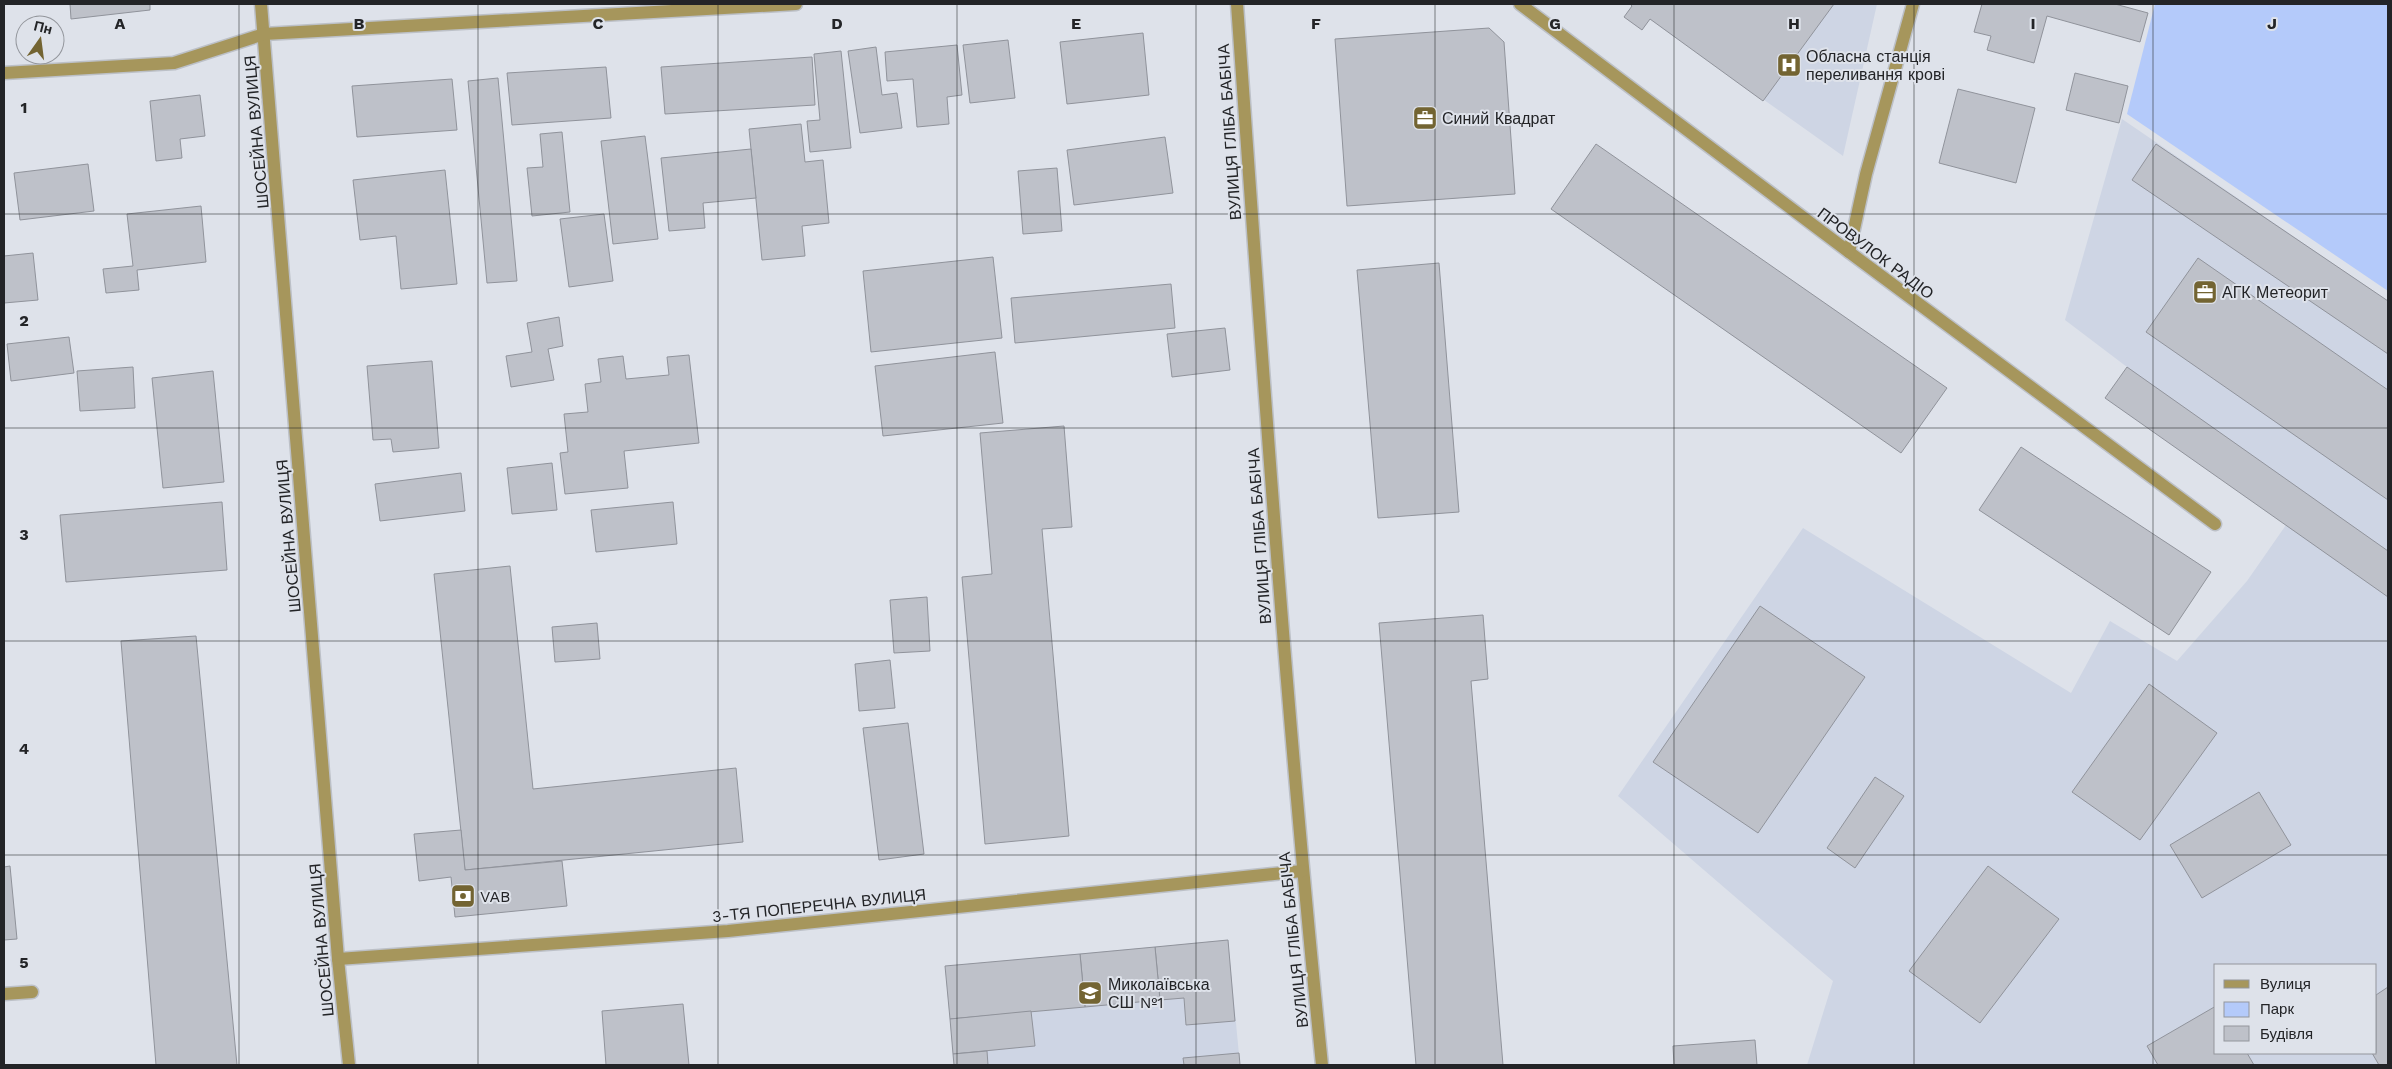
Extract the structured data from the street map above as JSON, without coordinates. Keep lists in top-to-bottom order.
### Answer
{
  "streets": {
    "street": [
      "ШОСЕЙНА ВУЛИЦЯ",
      "ВУЛИЦЯ ГЛІБА БАБІЧА",
      "ПРОВУЛОК РАДІО",
      "3-ТЯ ПОПЕРЕЧНА ВУЛИЦЯ"
    ]
  },
  "crossings": [
    ["ШОСЕЙНА ВУЛИЦЯ", "3-ТЯ ПОПЕРЕЧНА ВУЛИЦЯ"],
    ["ВУЛИЦЯ ГЛІБА БАБІЧА", "3-ТЯ ПОПЕРЕЧНА ВУЛИЦЯ"]
  ],
  "places": {
    "hospital": ["Обласна станція переливання крові"],
    "office": ["Синий Квадрат", "АГК Метеорит"],
    "bank": ["VAB"],
    "school or university": ["Миколаївська СШ №1"]
  },
  "legend": ["Вулиця", "Парк", "Будівля"],
  "north": "top",
  "grid": {
    "columns": [
      "A",
      "B",
      "C",
      "D",
      "E",
      "F",
      "G",
      "H",
      "I",
      "J"
    ],
    "rows": [
      "1",
      "2",
      "3",
      "4",
      "5"
    ]
  }
}
